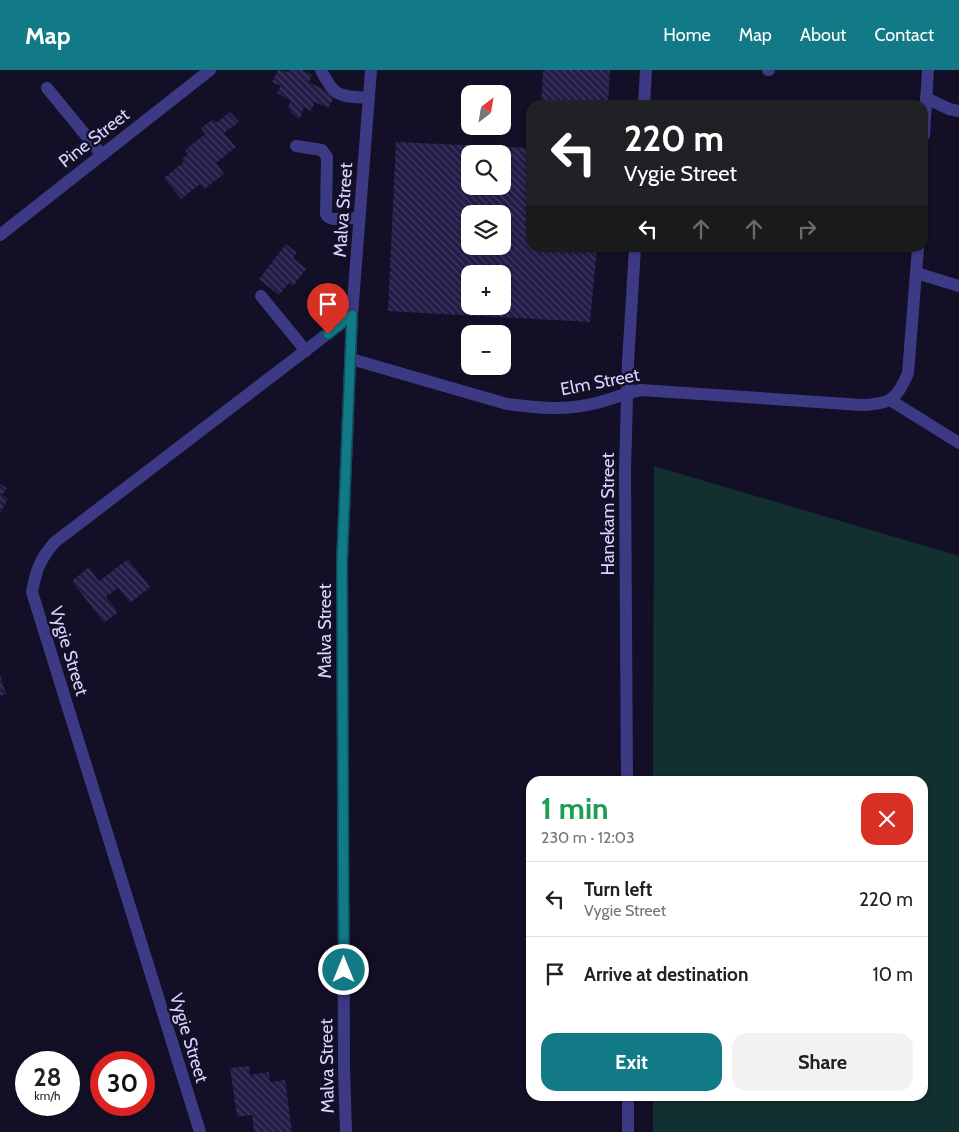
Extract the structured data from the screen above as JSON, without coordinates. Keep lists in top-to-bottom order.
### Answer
{
  "streets": {
    "street": [
      "Pine Street",
      "Malva Street",
      "Elm Street",
      "Hanekam Street",
      "Vygie Street"
    ]
  },
  "crossings": [
    ["Malva Street", "Elm Street"],
    ["Malva Street", "Vygie Street"],
    ["Elm Street", "Hanekam Street"]
  ],
  "north": "top right",
  "page": {
    "header": "Map",
    "nav": [
      "Home",
      "Map",
      "About",
      "Contact"
    ],
    "map_buttons": ["+", "−"],
    "turn": ["220 m", "Vygie Street"],
    "heading": ["1 min", "230 m · 12:03"],
    "list": [
      {
        "name": "Turn left",
        "note": "Vygie Street",
        "value": "220 m"
      },
      {
        "name": "Arrive at destination",
        "value": "10 m"
      }
    ],
    "buttons": ["Exit", "Share"],
    "speed": "28 km/h",
    "limit": "30"
  }
}
